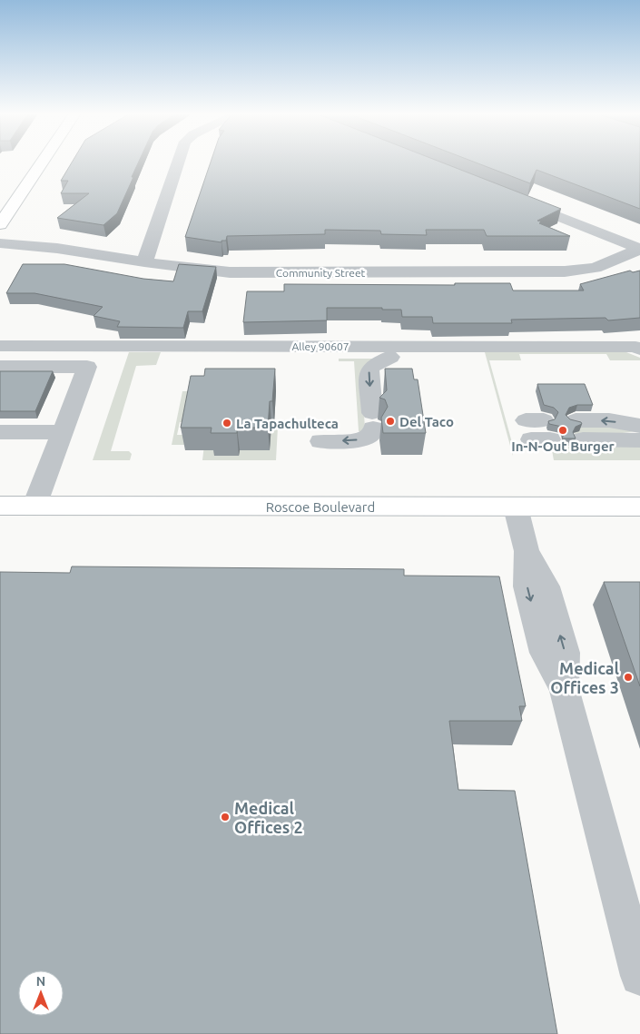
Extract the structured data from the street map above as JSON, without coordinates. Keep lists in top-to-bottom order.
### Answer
{
  "streets": {
    "main road": ["Roscoe Boulevard"],
    "street": ["Community Street", "Alley 90607"]
  },
  "places": [
    "Del Taco",
    "La Tapachulteca",
    "In-N-Out Burger",
    "Medical Offices 3",
    "Medical Offices 2"
  ],
  "north": "top"
}
